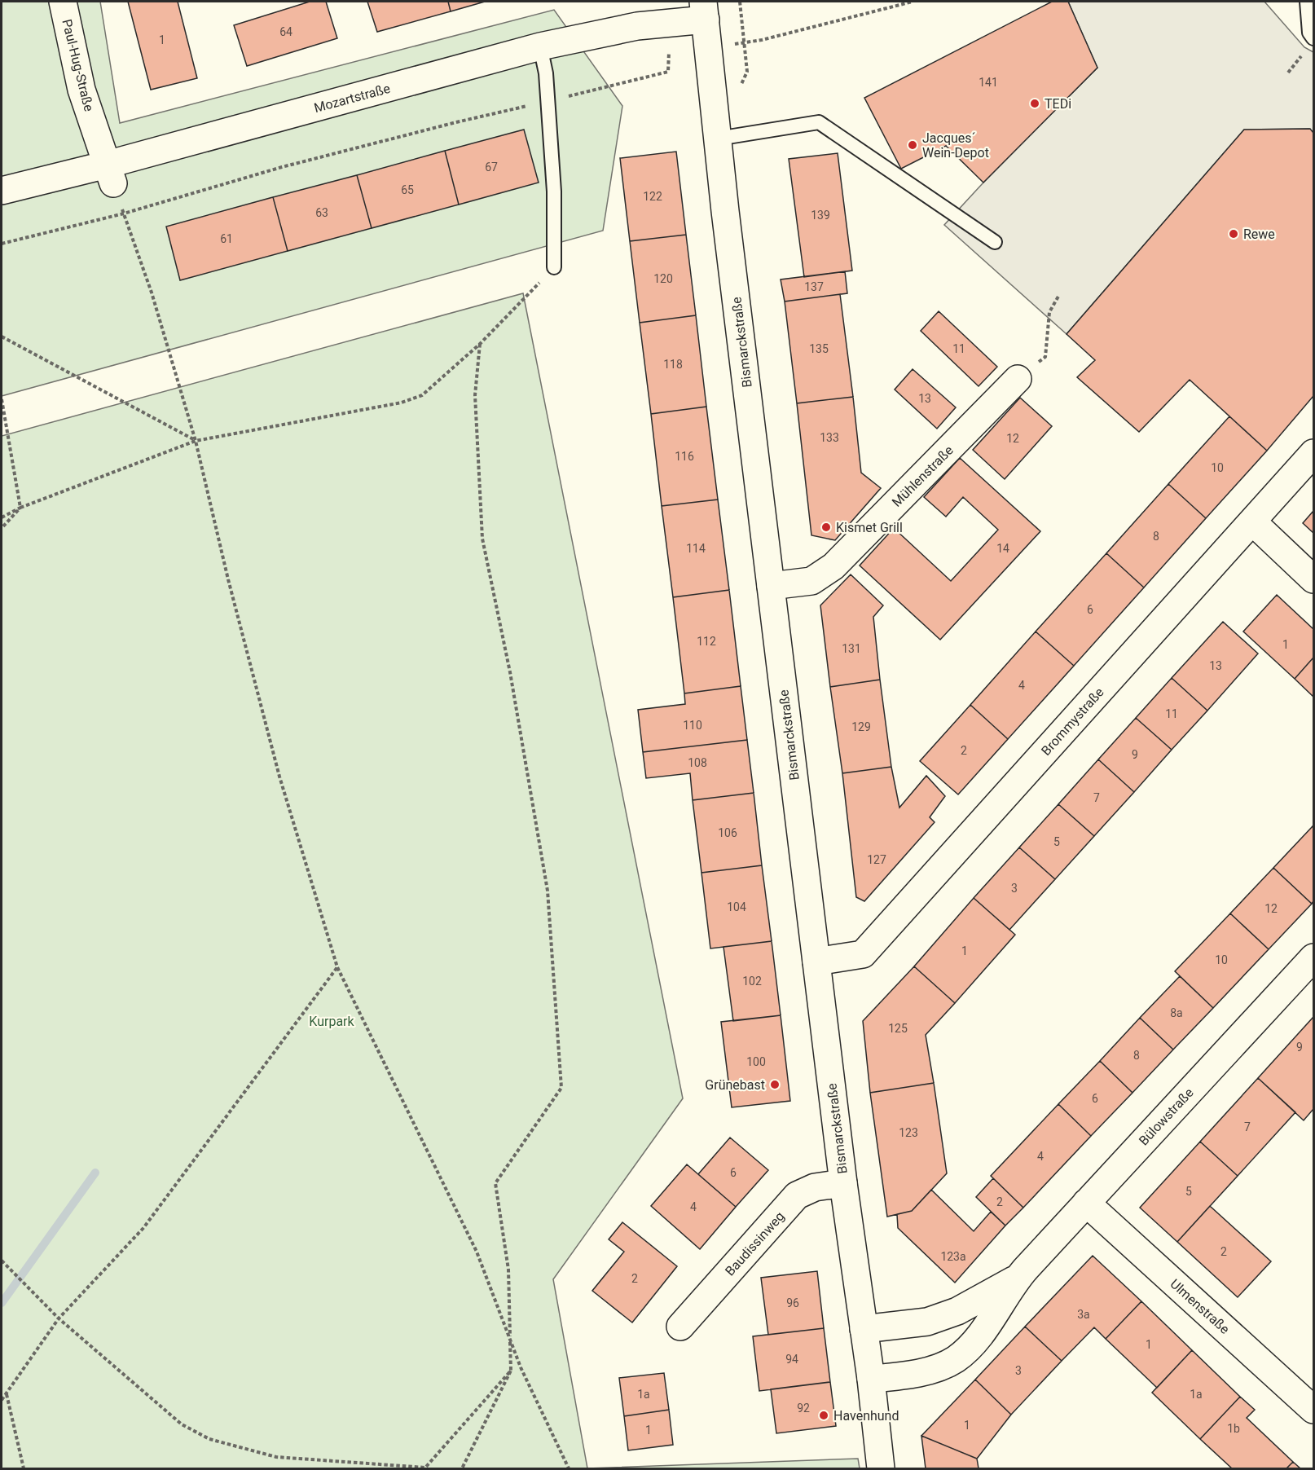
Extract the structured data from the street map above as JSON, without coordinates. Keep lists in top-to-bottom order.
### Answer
{
  "streets": {
    "street": [
      "Paul-Hug-Straße",
      "Mozartstraße",
      "Bismarckstraße",
      "Mühlenstraße",
      "Brommystraße",
      "Bülowstraße",
      "Baudissinweg",
      "Ulmenstraße"
    ]
  },
  "crossings": [
    ["Paul-Hug-Straße", "Mozartstraße"],
    ["Mozartstraße", "Bismarckstraße"],
    ["Bismarckstraße", "Mühlenstraße"],
    ["Bismarckstraße", "Brommystraße"],
    ["Bismarckstraße", "Bülowstraße"],
    ["Bismarckstraße", "Baudissinweg"],
    ["Bülowstraße", "Ulmenstraße"]
  ],
  "parks": ["Kurpark"],
  "places": [
    "TEDi",
    "Jacques´ Wein-Depot",
    "Rewe",
    "Kismet Grill",
    "Grünebast",
    "Havenhund"
  ],
  "house_numbers": [
    "64",
    "1",
    "141",
    "67",
    "65",
    "122",
    "63",
    "139",
    "61",
    "120",
    "137",
    "135",
    "11",
    "118",
    "13",
    "133",
    "12",
    "116",
    "10",
    "8",
    "114",
    "14",
    "6",
    "112",
    "1",
    "131",
    "13",
    "4",
    "11",
    "110",
    "129",
    "2",
    "9",
    "108",
    "7",
    "106",
    "5",
    "127",
    "3",
    "104",
    "12",
    "1",
    "10",
    "102",
    "8a",
    "125",
    "9",
    "8",
    "100",
    "6",
    "7",
    "123",
    "4",
    "6",
    "5",
    "2",
    "4",
    "2",
    "123a",
    "2",
    "96",
    "3a",
    "1",
    "94",
    "3",
    "1a",
    "1a",
    "92",
    "1",
    "1b",
    "1"
  ]
}
